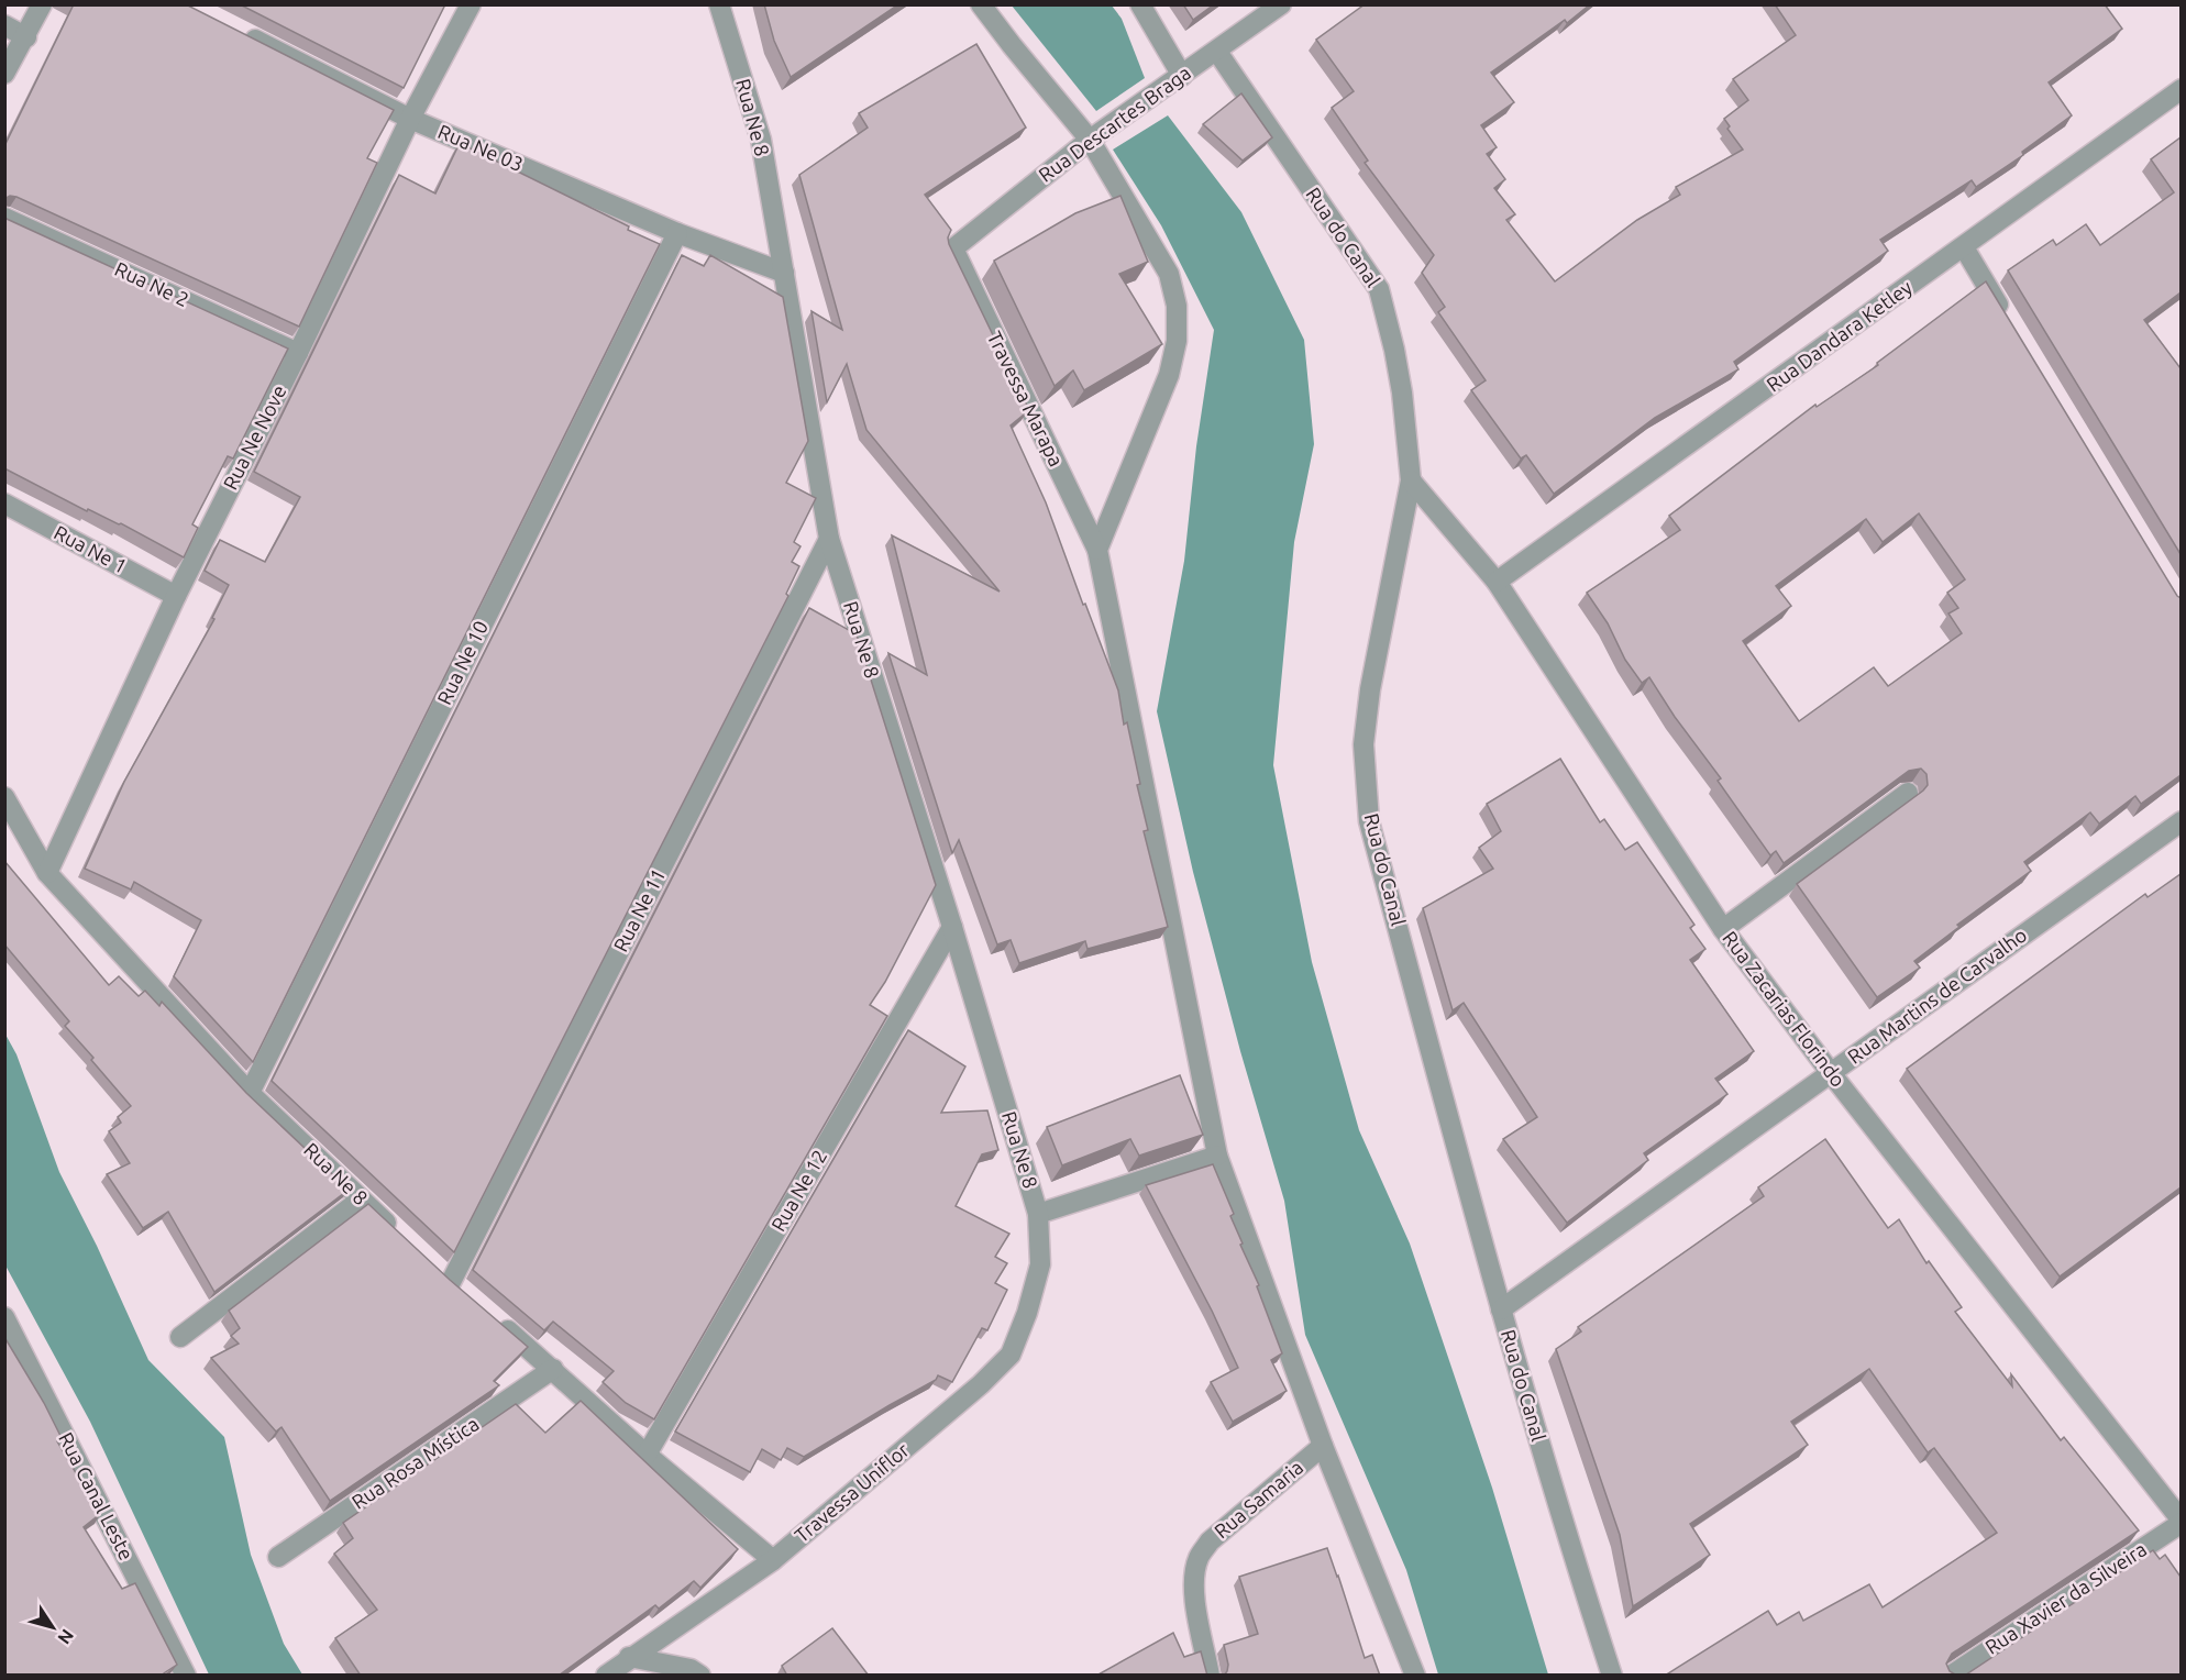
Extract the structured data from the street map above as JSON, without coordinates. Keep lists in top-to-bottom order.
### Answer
{
  "streets": {
    "street": [
      "Rua Ne 8",
      "Rua Descartes Braga",
      "Rua Ne 03",
      "Rua do Canal",
      "Rua Ne 2",
      "Rua Dandara Ketley",
      "Travessa Marapa",
      "Rua Ne Nove",
      "Rua Ne 1",
      "Rua Ne 10",
      "Rua Ne 11",
      "Rua Martins de Carvalho",
      "Rua Zacarias Florindo",
      "Rua Ne 12",
      "Rua Rosa Mística",
      "Travessa Uniflor",
      "Rua Canal Leste",
      "Rua Samaria",
      "Rua Xavier da Silveira"
    ]
  },
  "crossings": [
    ["Rua Ne 8", "Rua Ne 03"],
    ["Rua Ne 8", "Rua Ne Nove"],
    ["Rua Ne 8", "Rua Ne 10"],
    ["Rua Ne 8", "Rua Ne 11"],
    ["Rua Ne 8", "Rua Ne 12"],
    ["Rua Ne 8", "Travessa Uniflor"],
    ["Rua Descartes Braga", "Rua do Canal"],
    ["Rua Descartes Braga", "Travessa Marapa"],
    ["Rua Ne 03", "Rua Ne Nove"],
    ["Rua Ne 03", "Rua Ne 10"],
    ["Rua do Canal", "Rua Martins de Carvalho"],
    ["Rua do Canal", "Rua Zacarias Florindo"],
    ["Rua Ne 2", "Rua Ne Nove"],
    ["Rua Dandara Ketley", "Rua Zacarias Florindo"],
    ["Travessa Marapa", "Rua Samaria"],
    ["Rua Ne Nove", "Rua Ne 1"],
    ["Rua Martins de Carvalho", "Rua Zacarias Florindo"],
    ["Rua Zacarias Florindo", "Rua Xavier da Silveira"]
  ],
  "north": "bottom right"
}
